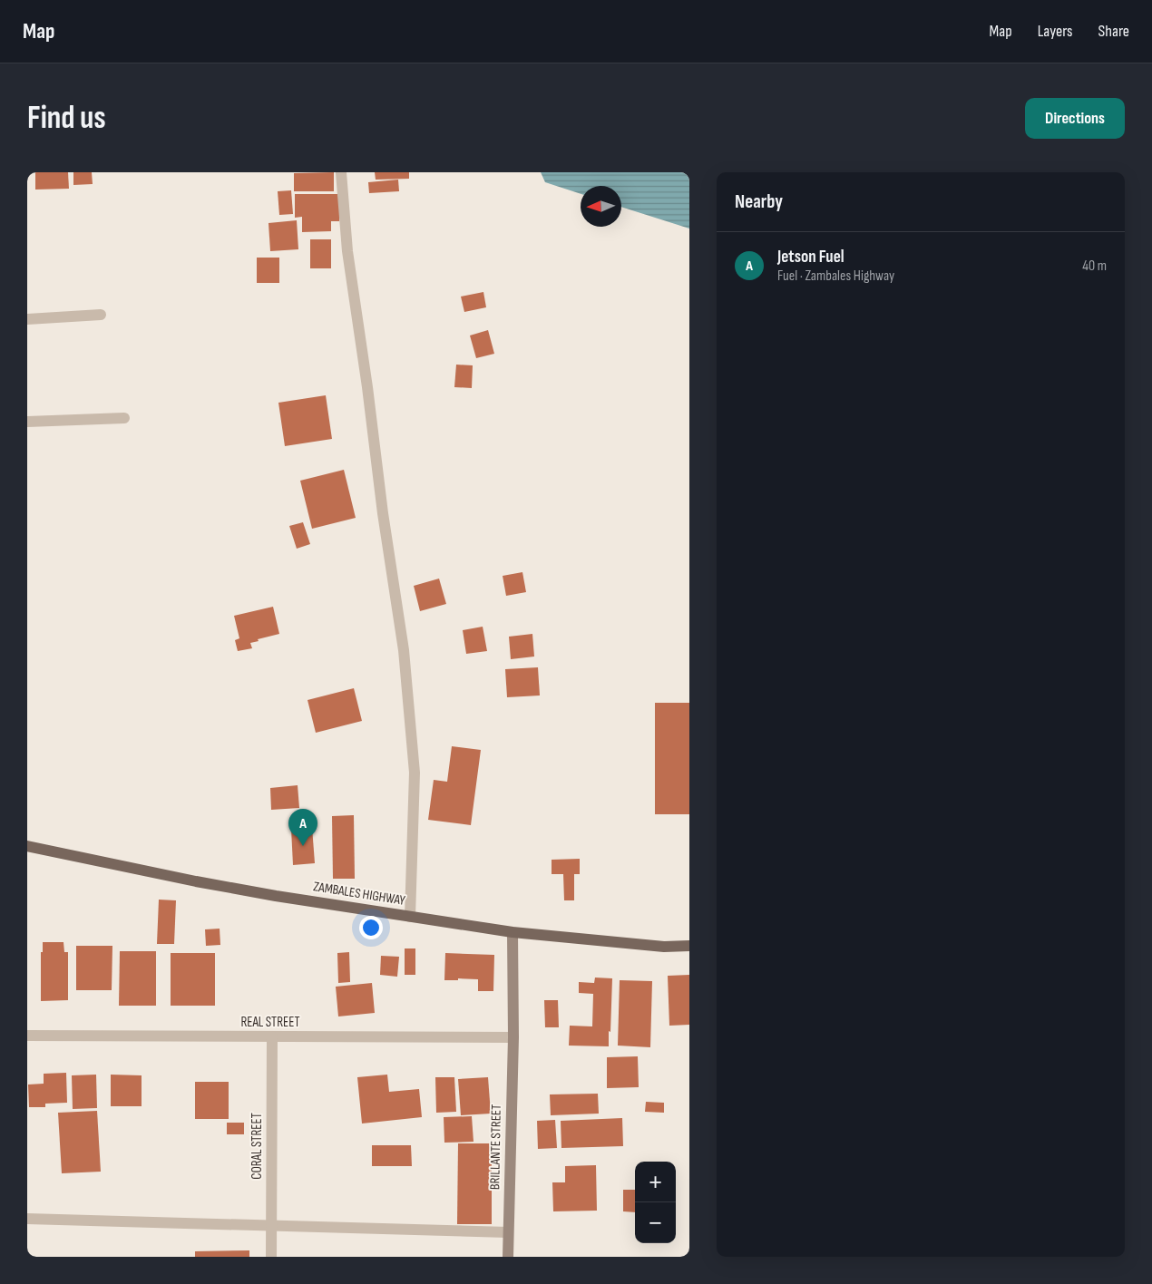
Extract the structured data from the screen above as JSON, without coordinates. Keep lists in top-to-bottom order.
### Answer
{
  "streets": {
    "main road": ["ZAMBALES HIGHWAY"],
    "street": ["REAL STREET", "CORAL STREET", "BRILLANTE STREET"]
  },
  "crossings": [
    ["ZAMBALES HIGHWAY", "BRILLANTE STREET"],
    ["REAL STREET", "CORAL STREET"],
    ["REAL STREET", "BRILLANTE STREET"]
  ],
  "north": "left",
  "page": {
    "header": "Map",
    "nav": ["Map", "Layers", "Share"],
    "buttons": "Directions",
    "title": "Find us",
    "heading": "Nearby",
    "list": [
      {
        "mark": "A",
        "name": "Jetson Fuel",
        "note": "Fuel · Zambales Highway",
        "value": "40 m"
      }
    ],
    "pins": "A",
    "map_buttons": ["+", "−"]
  }
}
